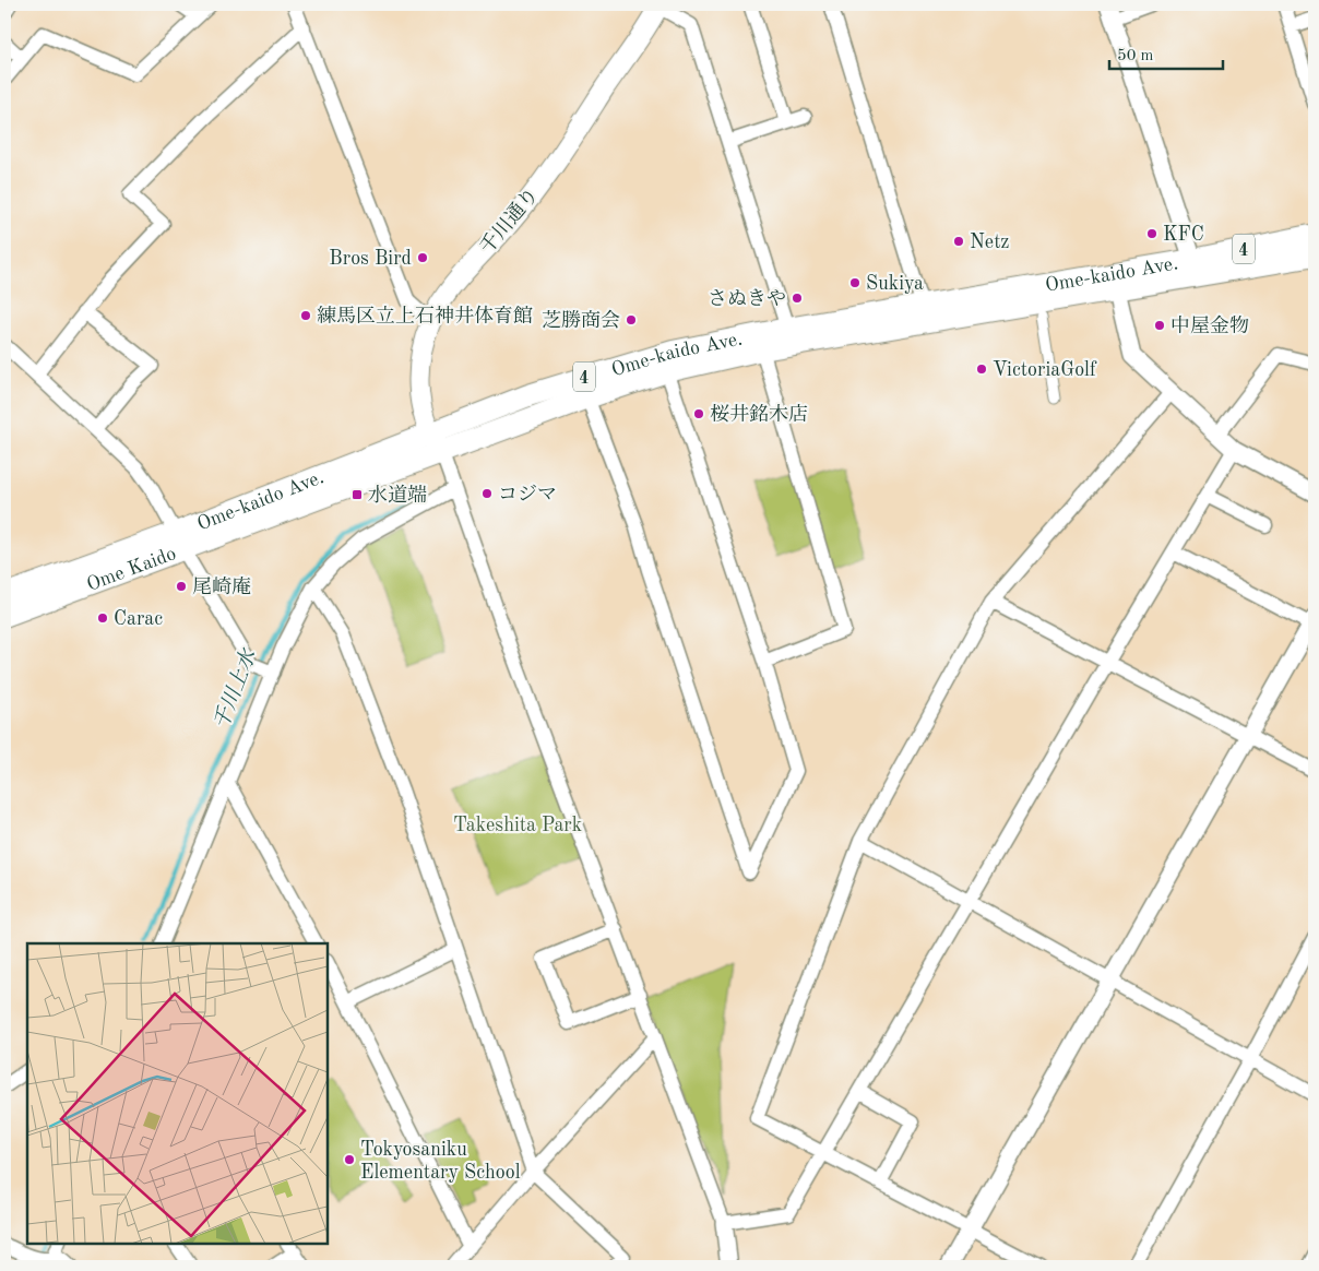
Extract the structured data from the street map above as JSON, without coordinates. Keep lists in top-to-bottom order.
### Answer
{
  "streets": {
    "main road": [
      "千川通り",
      "4",
      "Ome-kaido Ave.",
      "Ome Kaido"
    ]
  },
  "crossings": [
    ["千川通り", "Ome-kaido Ave."],
    ["千川通り", "Ome Kaido"],
    ["Ome-kaido Ave.", "Ome Kaido"]
  ],
  "water": ["千川上水"],
  "parks": ["Takeshita Park"],
  "places": {
    "other": [
      "KFC",
      "Netz",
      "Bros Bird",
      "Sukiya",
      "さぬきや",
      "練馬区立上石神井体育館",
      "芝勝商会",
      "中屋金物",
      "VictoriaGolf",
      "桜井銘木店",
      "コジマ",
      "尾崎庵",
      "Carac",
      "Tokyosaniku Elementary School"
    ],
    "transit": ["水道端"]
  },
  "scale_bar": "50 m"
}
